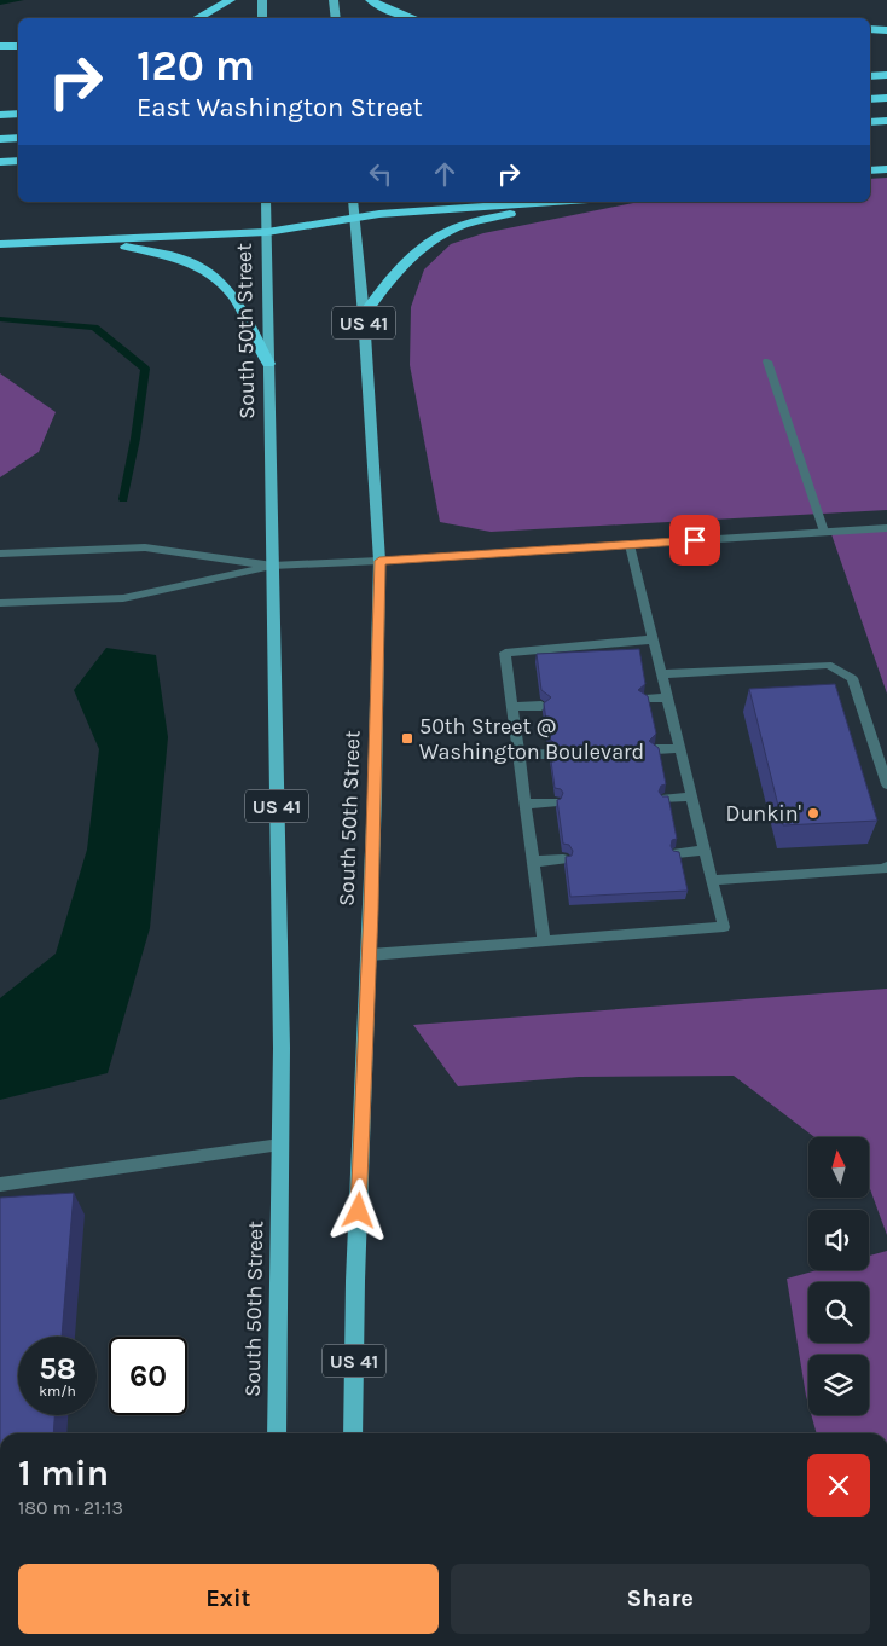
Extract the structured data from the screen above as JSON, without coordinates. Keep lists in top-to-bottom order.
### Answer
{
  "streets": {
    "main road": ["US 41", "South 50th Street"]
  },
  "places": {
    "transit": ["50th Street @ Washington Boulevard"],
    "other": ["Dunkin'"]
  },
  "north": "top",
  "page": {
    "turn": ["120 m", "East Washington Street"],
    "speed": "58 km/h",
    "limit": "60",
    "heading": ["1 min", "180 m · 21:13"],
    "buttons": ["Exit", "Share"]
  }
}
